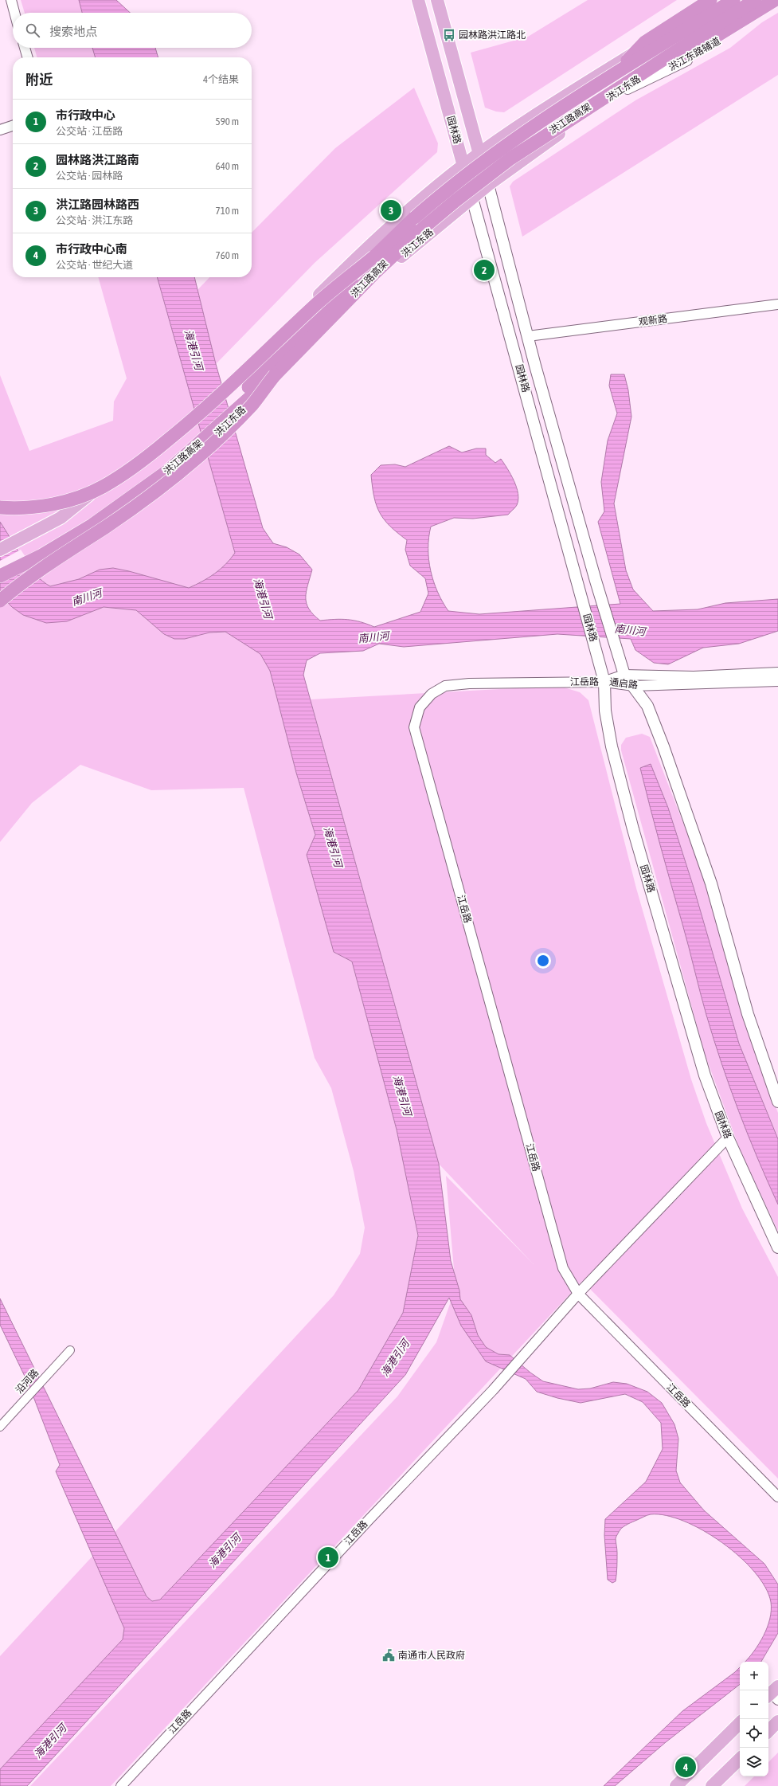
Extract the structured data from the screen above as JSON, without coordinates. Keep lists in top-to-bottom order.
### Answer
{
  "streets": {
    "highway": ["洪江路高架"],
    "main road": ["洪江东路", "园林路"],
    "street": [
      "洪江东路辅道",
      "观新路",
      "江岳路",
      "通启路",
      "沿河路"
    ]
  },
  "crossings": [
    ["洪江东路辅道", "洪江东路"],
    ["洪江东路", "园林路"],
    ["园林路", "观新路"],
    ["园林路", "江岳路"],
    ["园林路", "通启路"],
    ["江岳路", "通启路"]
  ],
  "water": ["海港引河", "南川河"],
  "places": {
    "bus stop": ["园林路洪江路北"],
    "public building": ["南通市人民政府"]
  },
  "page": {
    "search": "搜索地点",
    "heading": ["附近", "4个结果"],
    "list": [
      {
        "mark": "1",
        "name": "市行政中心",
        "note": "公交站 · 江岳路",
        "value": "590 m"
      },
      {
        "mark": "2",
        "name": "园林路洪江路南",
        "note": "公交站 · 园林路",
        "value": "640 m"
      },
      {
        "mark": "3",
        "name": "洪江路园林路西",
        "note": "公交站 · 洪江东路",
        "value": "710 m"
      },
      {
        "mark": "4",
        "name": "市行政中心南",
        "note": "公交站 · 世纪大道",
        "value": "760 m"
      }
    ],
    "pins": [
      "3",
      "2",
      "1",
      "4"
    ],
    "map_buttons": ["+", "−"]
  }
}
